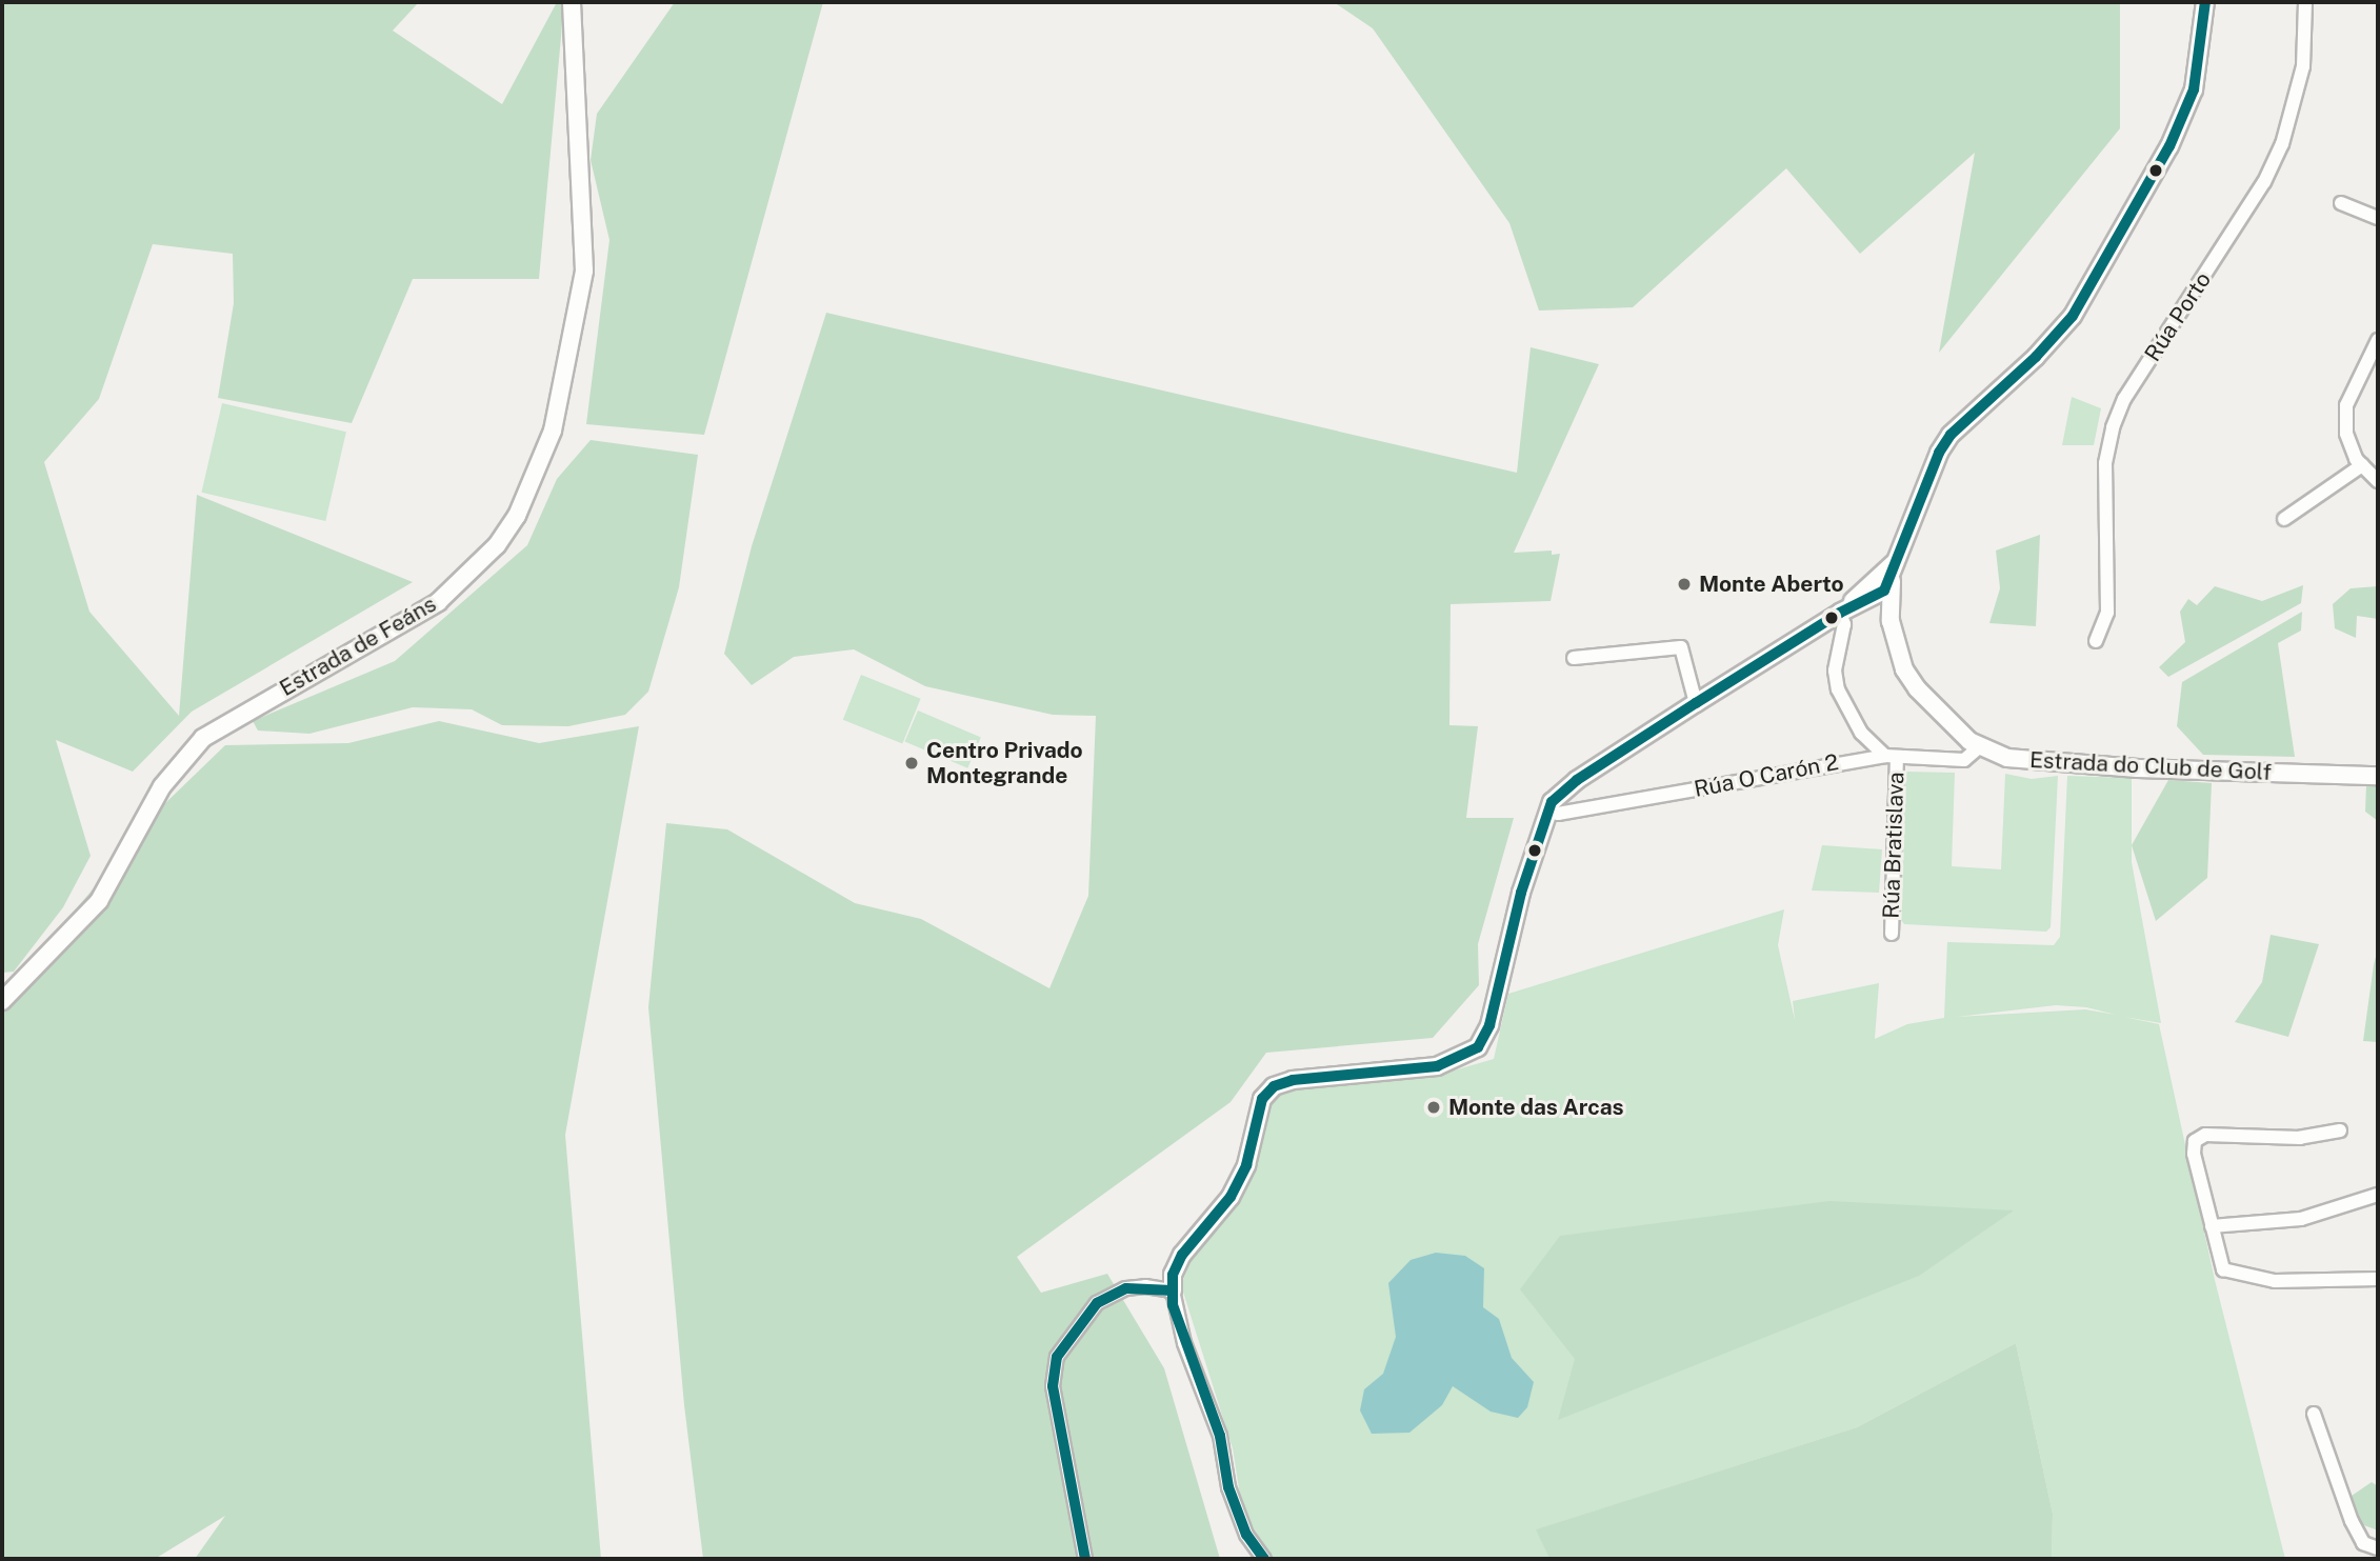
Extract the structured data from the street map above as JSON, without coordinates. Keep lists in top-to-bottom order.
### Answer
{
  "streets": {
    "street": [
      "Rúa Porto",
      "Estrada de Feáns",
      "Estrada do Club de Golf",
      "Rúa O Carón 2",
      "Rúa Bratislava"
    ]
  },
  "crossings": [
    ["Estrada do Club de Golf", "Rúa O Carón 2"],
    ["Rúa O Carón 2", "Rúa Bratislava"]
  ],
  "places": ["Monte Aberto", "Centro Privado Montegrande", "Monte das Arcas"]
}
